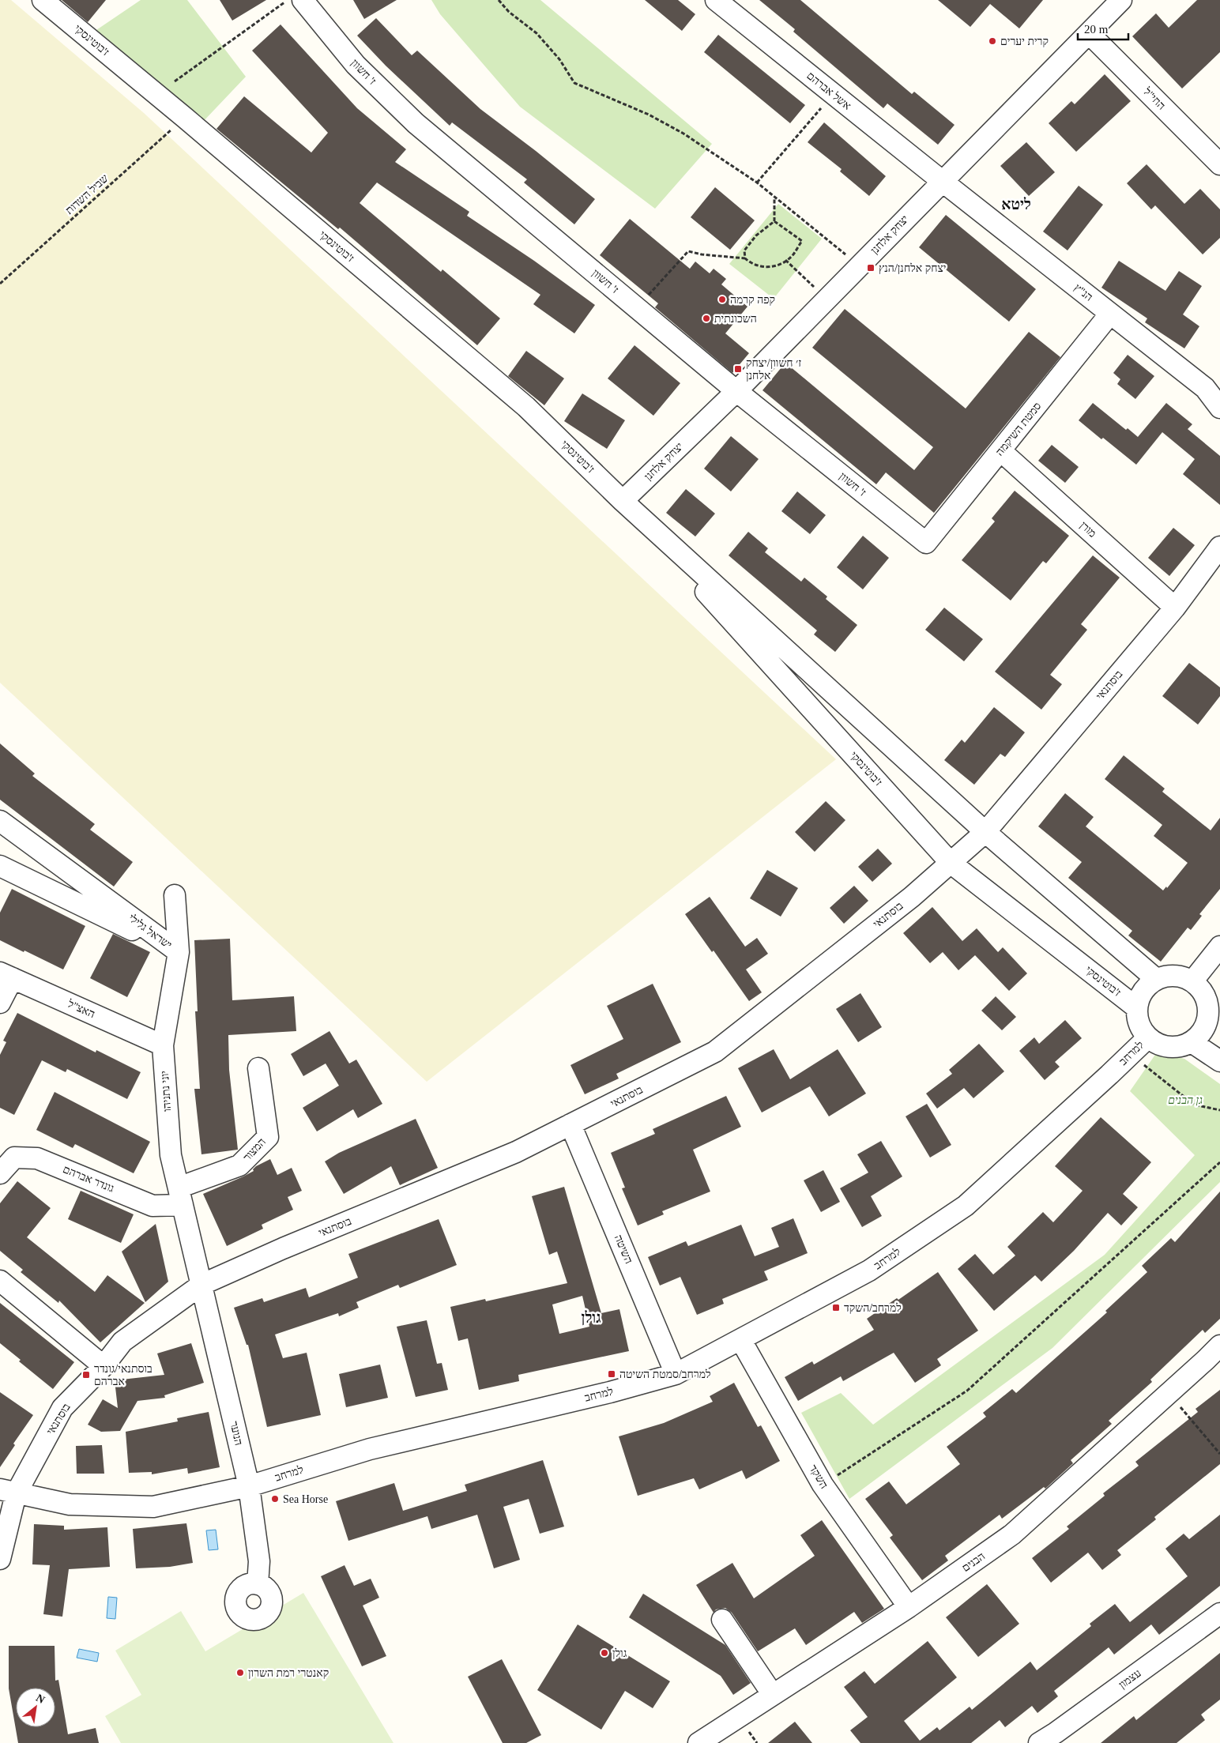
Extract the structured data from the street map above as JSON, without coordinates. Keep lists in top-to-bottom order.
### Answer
{
  "streets": {
    "street": [
      "ז'בוטינסקי",
      "ז' חשוון",
      "אשל אברהם",
      "החי\"ל",
      "יצחק אלחנן",
      "הנ\"ץ",
      "סמטת השיקמה",
      "מורן",
      "בוסתנאי",
      "ישראל גלילי",
      "האצ\"ל",
      "למרחב",
      "יוני נתניהו",
      "המצור",
      "גונדר אברהם",
      "השיטה",
      "הנוער",
      "השקד",
      "הבנים",
      "עצמון"
    ],
    "path": ["שביל השדות"]
  },
  "crossings": [
    ["ז'בוטינסקי", "שביל השדות"],
    ["ז'בוטינסקי", "יצחק אלחנן"],
    ["ז'בוטינסקי", "בוסתנאי"],
    ["ז'בוטינסקי", "למרחב"],
    ["ז' חשוון", "יצחק אלחנן"],
    ["ז' חשוון", "סמטת השיקמה"],
    ["אשל אברהם", "יצחק אלחנן"],
    ["אשל אברהם", "הנ\"ץ"],
    ["החי\"ל", "יצחק אלחנן"],
    ["יצחק אלחנן", "הנ\"ץ"],
    ["הנ\"ץ", "סמטת השיקמה"],
    ["סמטת השיקמה", "מורן"],
    ["מורן", "בוסתנאי"],
    ["בוסתנאי", "למרחב"],
    ["בוסתנאי", "יוני נתניהו"],
    ["בוסתנאי", "השיטה"],
    ["בוסתנאי", "הנוער"],
    ["ישראל גלילי", "יוני נתניהו"],
    ["האצ\"ל", "יוני נתניהו"],
    ["למרחב", "השיטה"],
    ["למרחב", "הנוער"],
    ["למרחב", "השקד"],
    ["יוני נתניהו", "המצור"],
    ["יוני נתניהו", "גונדר אברהם"],
    ["יוני נתניהו", "הנוער"],
    ["המצור", "גונדר אברהם"],
    ["השקד", "הבנים"]
  ],
  "districts": ["ליטא", "גולן"],
  "parks": ["גן הבנים"],
  "places": {
    "other": [
      "קרית יערים",
      "קפה קרמה",
      "השכונתית",
      "Sea Horse",
      "גולן",
      "קאנטרי רמת השרון"
    ],
    "transit": [
      "יצחק אלחנן/הנץ",
      "ז׳ חשוון/יצחק אלחנן",
      "למרחב/השקד",
      "למרחב/סמטת השיטה",
      "בוסתנאי/גונדר אברהם"
    ]
  },
  "scale_bar": "20 m",
  "north": "top right"
}
